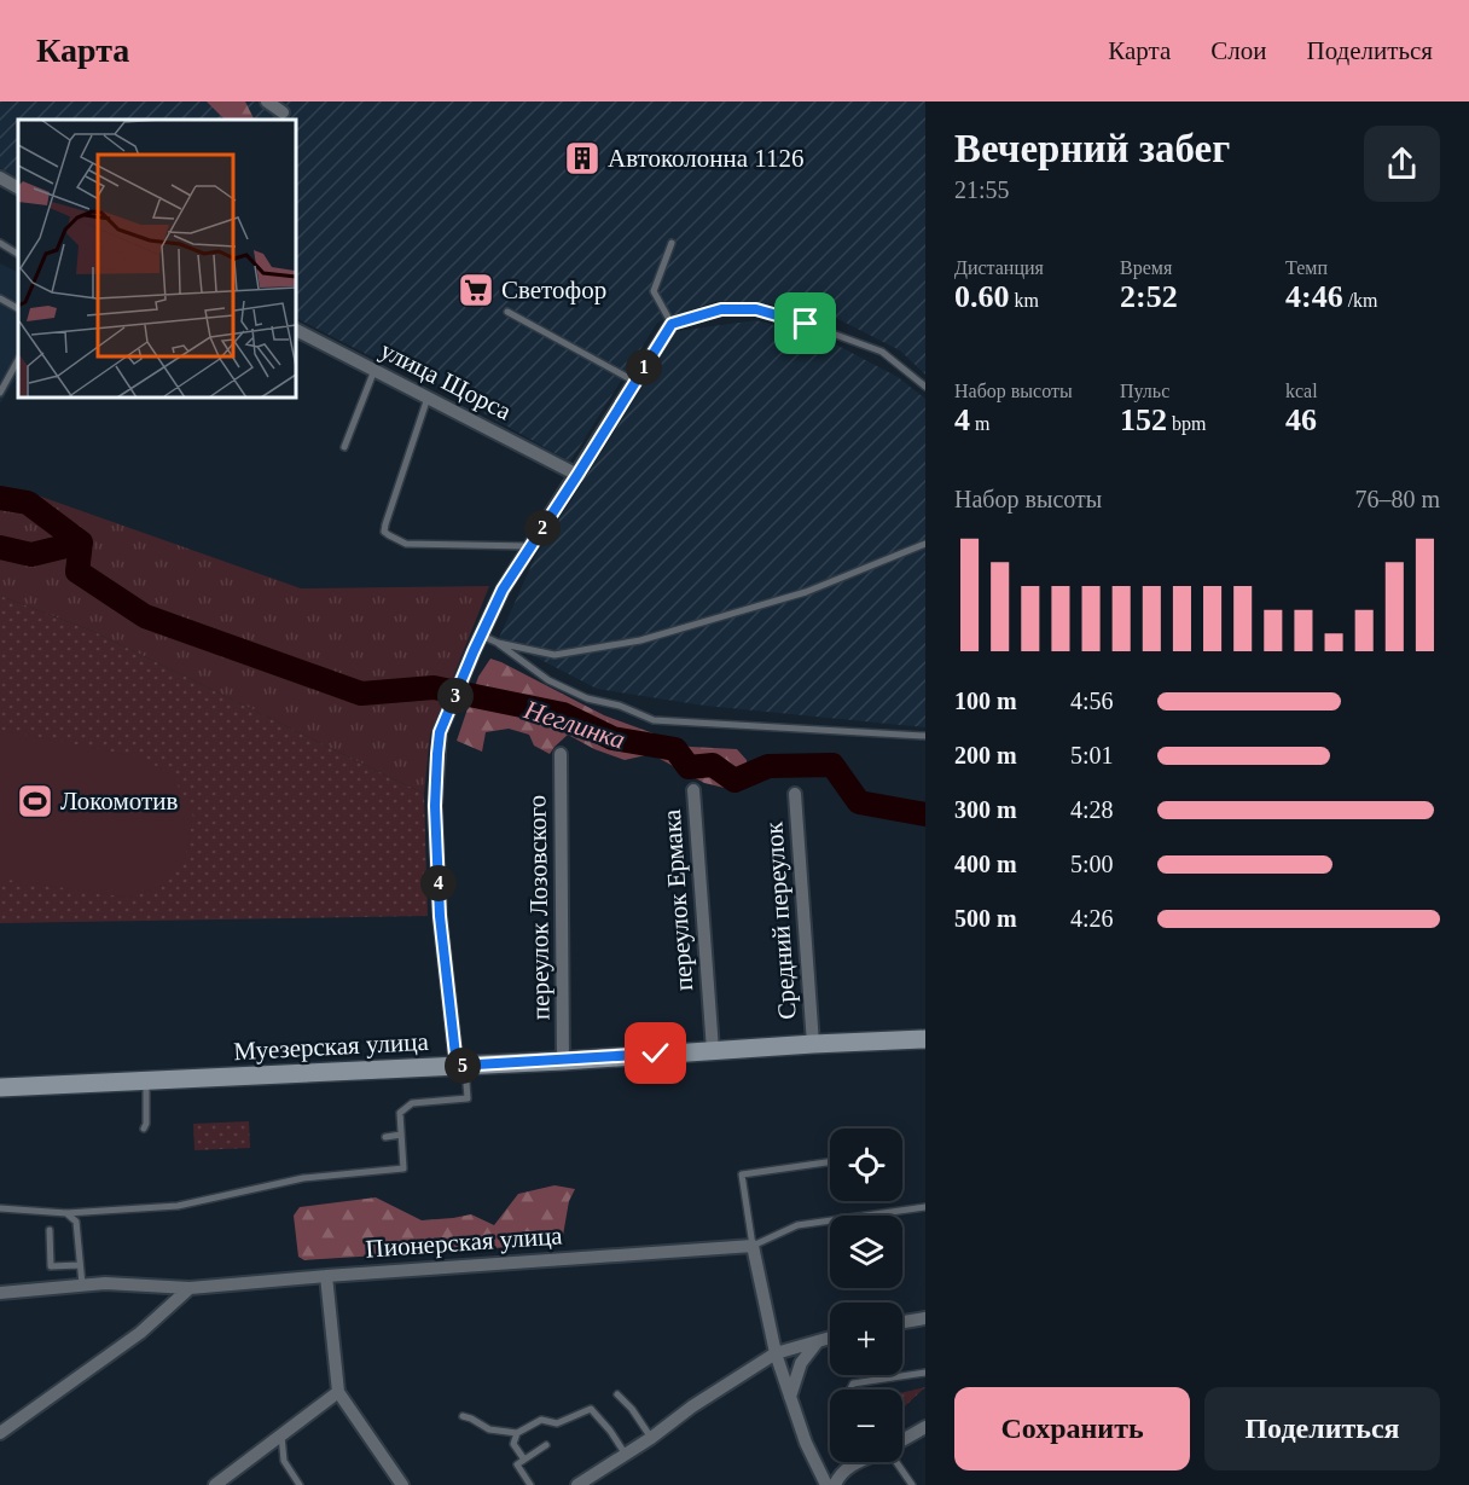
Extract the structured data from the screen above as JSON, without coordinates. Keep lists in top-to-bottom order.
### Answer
{
  "streets": {
    "main road": ["Муезерская улица"],
    "street": [
      "улица Щорса",
      "переулок Ермака",
      "переулок Лозовского",
      "Средний переулок",
      "Пионерская улица"
    ]
  },
  "crossings": [
    ["переулок Ермака", "Муезерская улица"],
    ["переулок Лозовского", "Муезерская улица"],
    ["Средний переулок", "Муезерская улица"]
  ],
  "water": ["Неглинка"],
  "places": {
    "building": ["Автоколонна 1126"],
    "supermarket": ["Светофор"],
    "sports": ["Локомотив"]
  },
  "page": {
    "header": "Карта",
    "nav": ["Карта", "Слои", "Поделиться"],
    "heading": ["Вечерний забег", "21:55"],
    "stats": [
      ["Дистанция", "0.60 km"],
      ["Время", "2:52"],
      ["Темп", "4:46 /km"],
      ["Набор высоты", "4 m"],
      ["Пульс", "152 bpm"],
      ["kcal", "46"]
    ],
    "pins": [
      "1",
      "2",
      "3",
      "4",
      "5"
    ],
    "chart": ["Набор высоты", "76–80 m"],
    "list": [
      {
        "name": "100 m",
        "note": "4:56"
      },
      {
        "name": "200 m",
        "note": "5:01"
      },
      {
        "name": "300 m",
        "note": "4:28"
      },
      {
        "name": "400 m",
        "note": "5:00"
      },
      {
        "name": "500 m",
        "note": "4:26"
      }
    ],
    "map_buttons": ["+", "−"],
    "buttons": ["Сохранить", "Поделиться"]
  }
}
